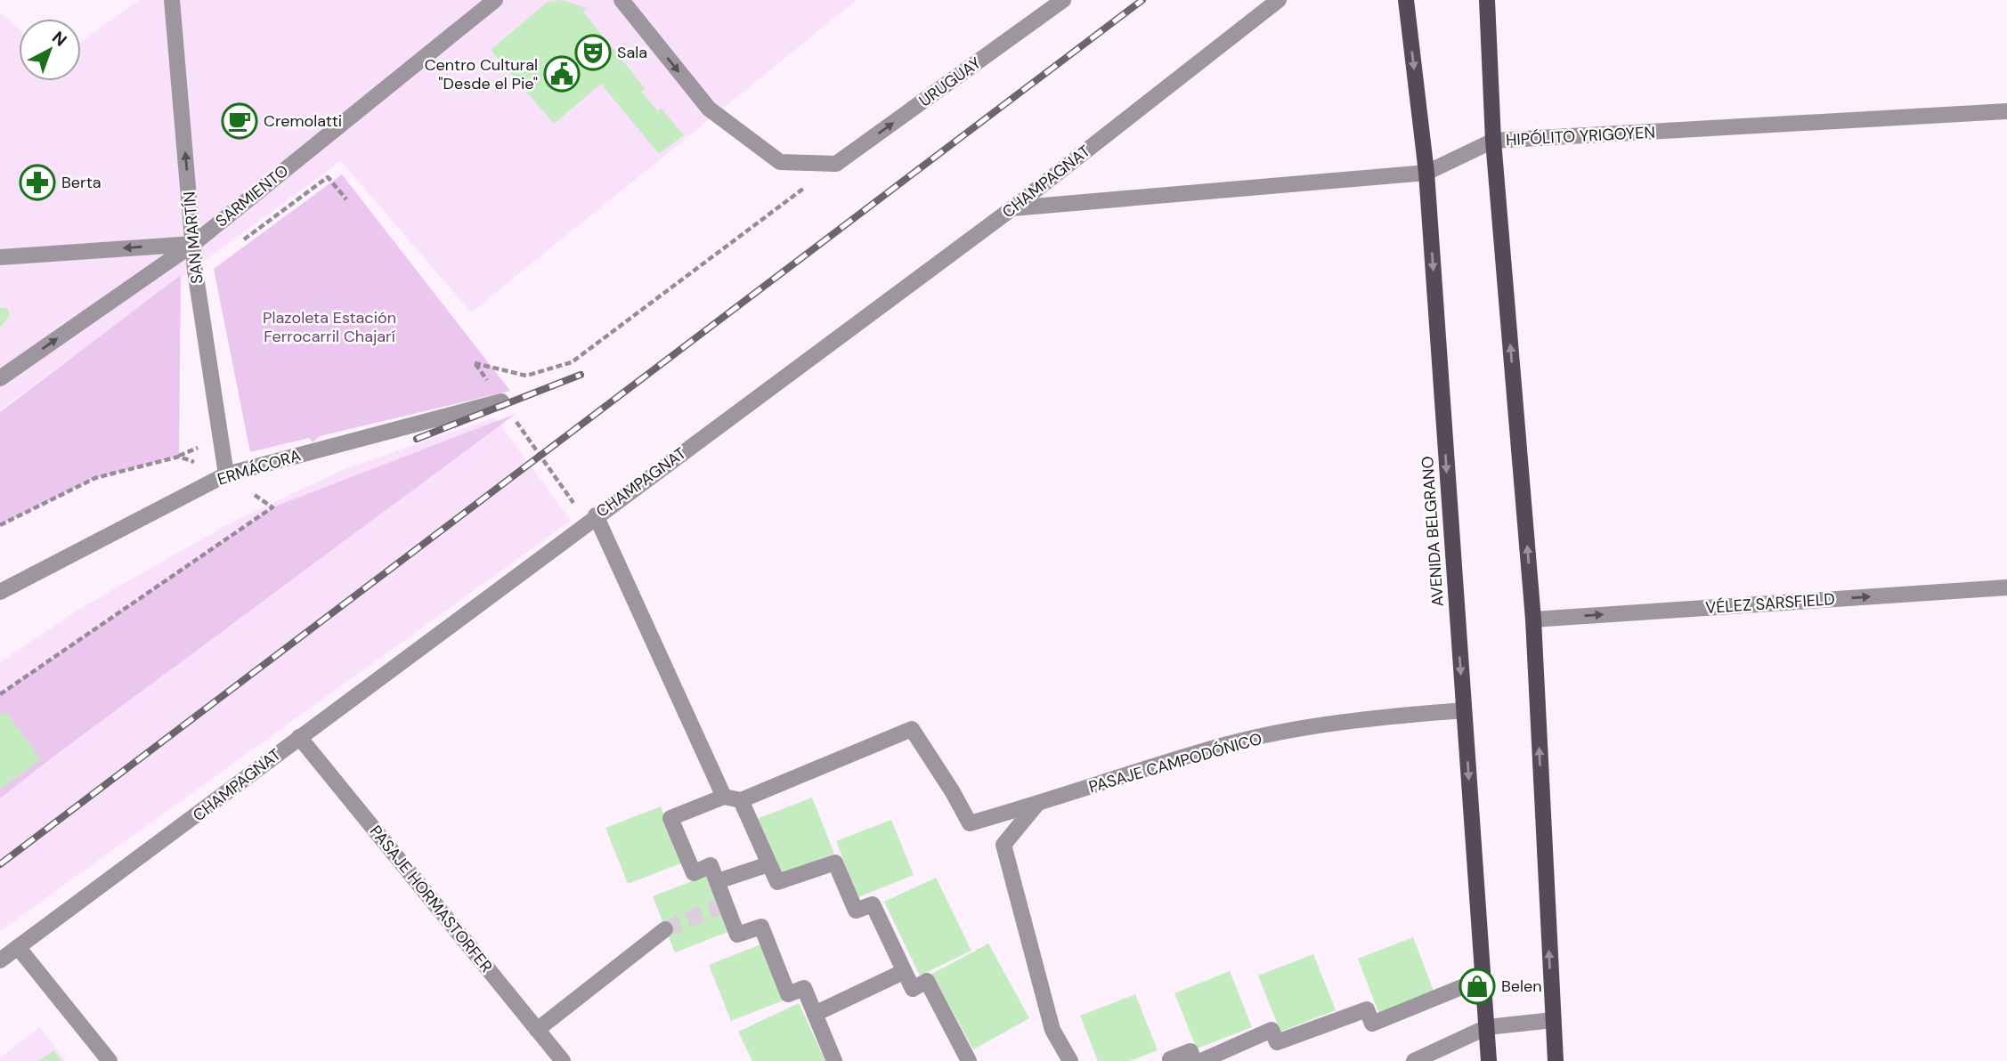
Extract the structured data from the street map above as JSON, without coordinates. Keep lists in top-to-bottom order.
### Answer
{
  "streets": {
    "main road": ["AVENIDA BELGRANO"],
    "street": [
      "URUGUAY",
      "HIPÓLITO YRIGOYEN",
      "CHAMPAGNAT",
      "SARMIENTO",
      "SAN MARTÍN",
      "ERMÁCORA",
      "VÉLEZ SARSFIELD",
      "PASAJE CAMPODÓNICO",
      "PASAJE HORMASTORFER"
    ]
  },
  "crossings": [
    ["HIPÓLITO YRIGOYEN", "CHAMPAGNAT"],
    ["HIPÓLITO YRIGOYEN", "AVENIDA BELGRANO"],
    ["CHAMPAGNAT", "PASAJE HORMASTORFER"],
    ["SARMIENTO", "SAN MARTÍN"],
    ["SAN MARTÍN", "ERMÁCORA"],
    ["AVENIDA BELGRANO", "PASAJE CAMPODÓNICO"]
  ],
  "one_way": [
    "URUGUAY",
    "SARMIENTO",
    "SAN MARTÍN",
    "VÉLEZ SARSFIELD"
  ],
  "parks": ["Plazoleta Estación Ferrocarril Chajarí"],
  "places": {
    "theatre": ["Sala"],
    "public building": ["Centro Cultural \"Desde el Pie\""],
    "cafe": ["Cremolatti"],
    "pharmacy": ["Berta"],
    "shop": ["Belen"]
  },
  "north": "top right"
}
